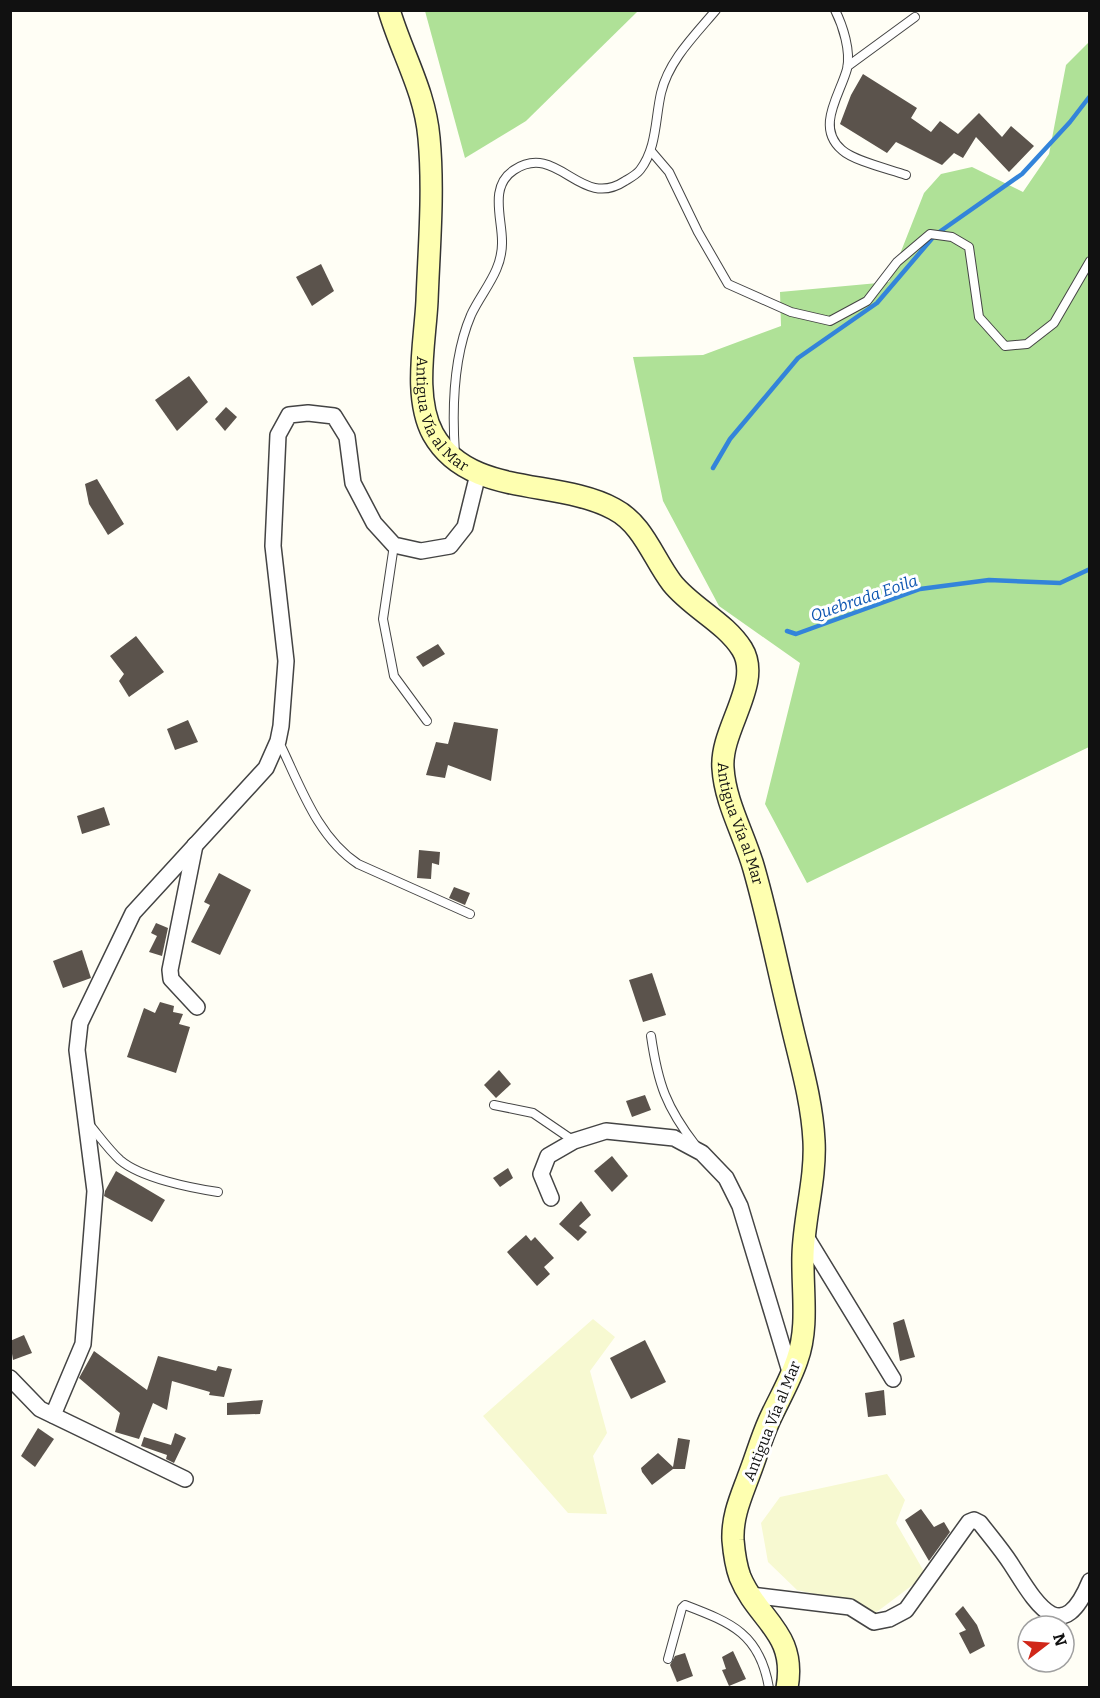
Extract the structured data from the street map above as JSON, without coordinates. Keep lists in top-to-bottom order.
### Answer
{
  "streets": {
    "main road": ["Antigua Vía al Mar"]
  },
  "water": ["Quebrada Eoila"],
  "north": "right"
}
